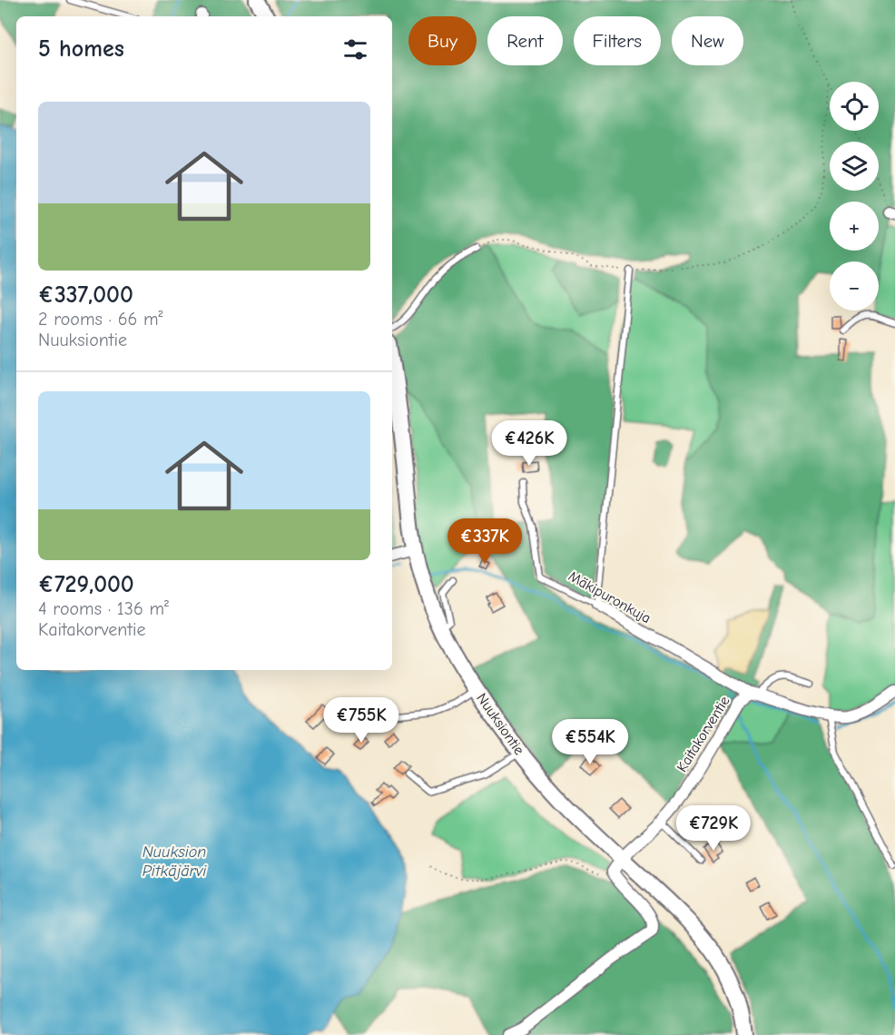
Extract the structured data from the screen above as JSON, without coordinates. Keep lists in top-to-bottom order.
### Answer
{
  "streets": {
    "street": ["Mäkipuronkuja", "Nuuksiontie", "Kaitakorventie"]
  },
  "crossings": [
    ["Mäkipuronkuja", "Kaitakorventie"],
    ["Nuuksiontie", "Kaitakorventie"]
  ],
  "water": ["Nuuksion Pitkäjärvi"],
  "page": {
    "chip": [
      "Buy",
      "Rent",
      "Filters",
      "New"
    ],
    "heading": "5 homes",
    "map_buttons": ["+", "−"],
    "list": [
      {
        "name": "€337,000",
        "note": "2 rooms · 66 m² · Nuuksiontie"
      },
      {
        "name": "€729,000",
        "note": "4 rooms · 136 m² · Kaitakorventie"
      }
    ],
    "price": [
      "€426K",
      "€337K",
      "€755K",
      "€554K",
      "€729K"
    ]
  }
}
